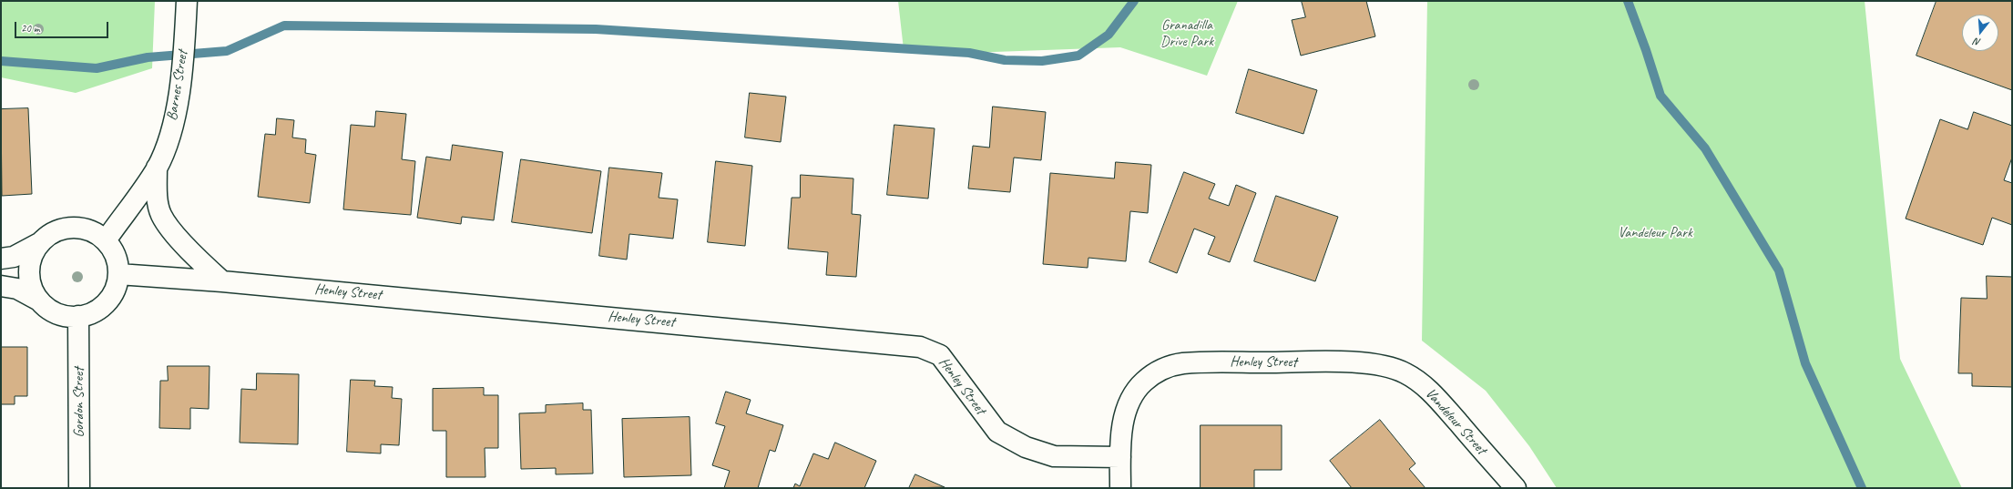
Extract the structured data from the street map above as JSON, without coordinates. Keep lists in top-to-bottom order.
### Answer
{
  "streets": {
    "street": [
      "Barnes Street",
      "Henley Street",
      "Gordon Street",
      "Vandeleur Street"
    ]
  },
  "crossings": [
    ["Barnes Street", "Henley Street"],
    ["Barnes Street", "Gordon Street"],
    ["Henley Street", "Gordon Street"],
    ["Henley Street", "Vandeleur Street"]
  ],
  "parks": ["Granadilla Drive Park", "Vandeleur Park"],
  "scale_bar": "20 m",
  "north": "bottom"
}
